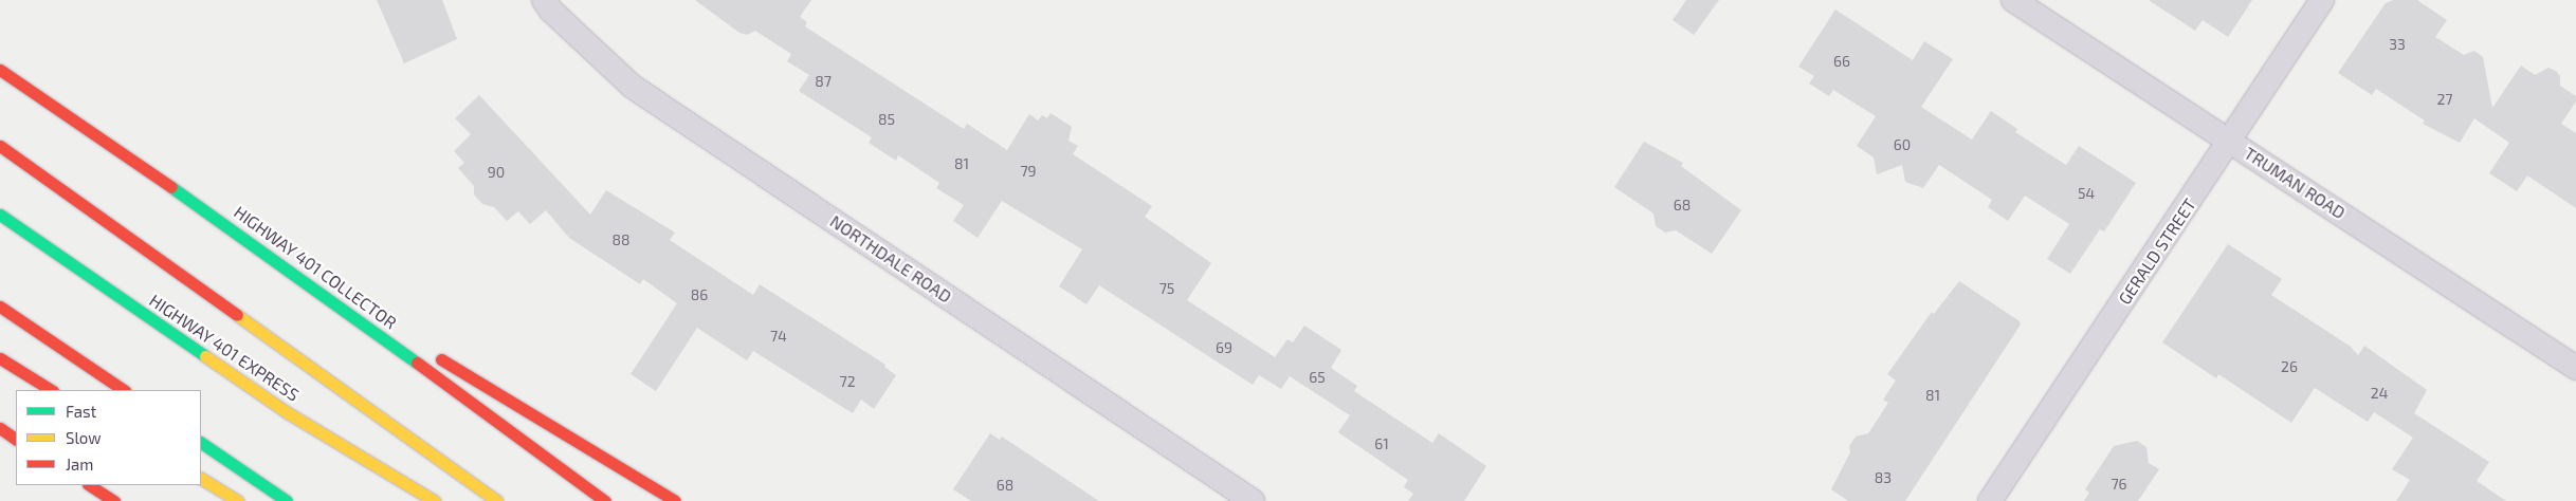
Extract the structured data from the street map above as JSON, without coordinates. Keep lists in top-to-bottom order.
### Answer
{
  "streets": {
    "highway": ["HIGHWAY 401 COLLECTOR", "HIGHWAY 401 EXPRESS"],
    "street": ["TRUMAN ROAD", "GERALD STREET", "NORTHDALE ROAD"]
  },
  "crossings": [
    ["TRUMAN ROAD", "GERALD STREET"]
  ],
  "house_numbers": [
    "33",
    "66",
    "87",
    "27",
    "85",
    "60",
    "81",
    "79",
    "90",
    "54",
    "68",
    "88",
    "75",
    "86",
    "74",
    "69",
    "26",
    "65",
    "72",
    "24",
    "81",
    "61",
    "83",
    "76",
    "68"
  ],
  "legend": ["Fast", "Slow", "Jam"]
}
